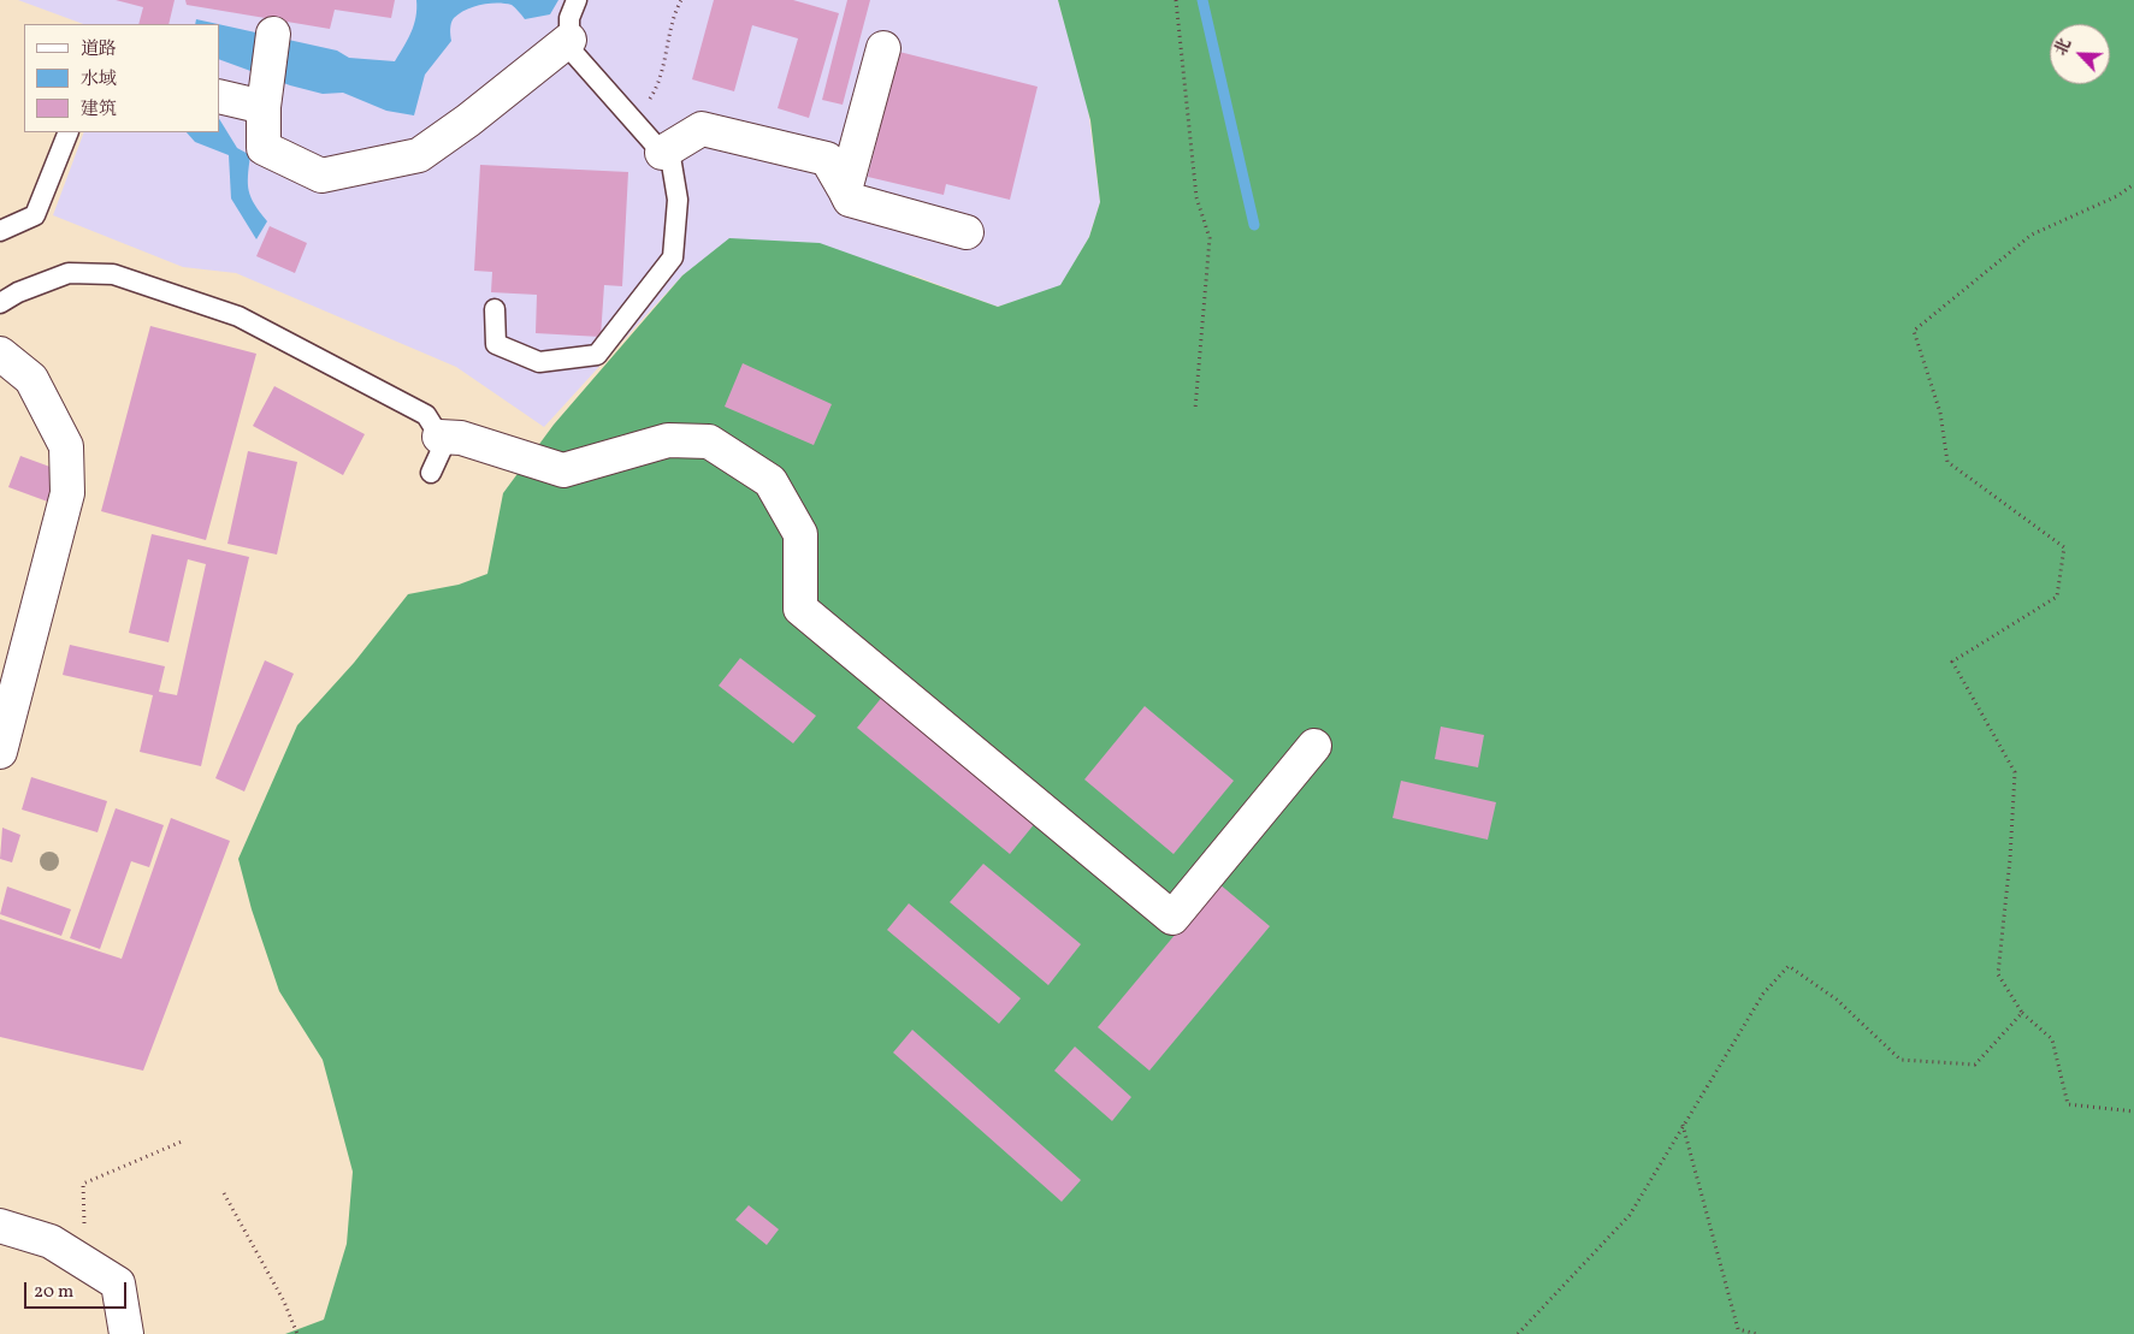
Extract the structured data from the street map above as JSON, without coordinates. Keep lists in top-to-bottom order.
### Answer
{
  "legend": ["道路", "水域", "建筑"],
  "scale_bar": "20 m",
  "north": "top left"
}
